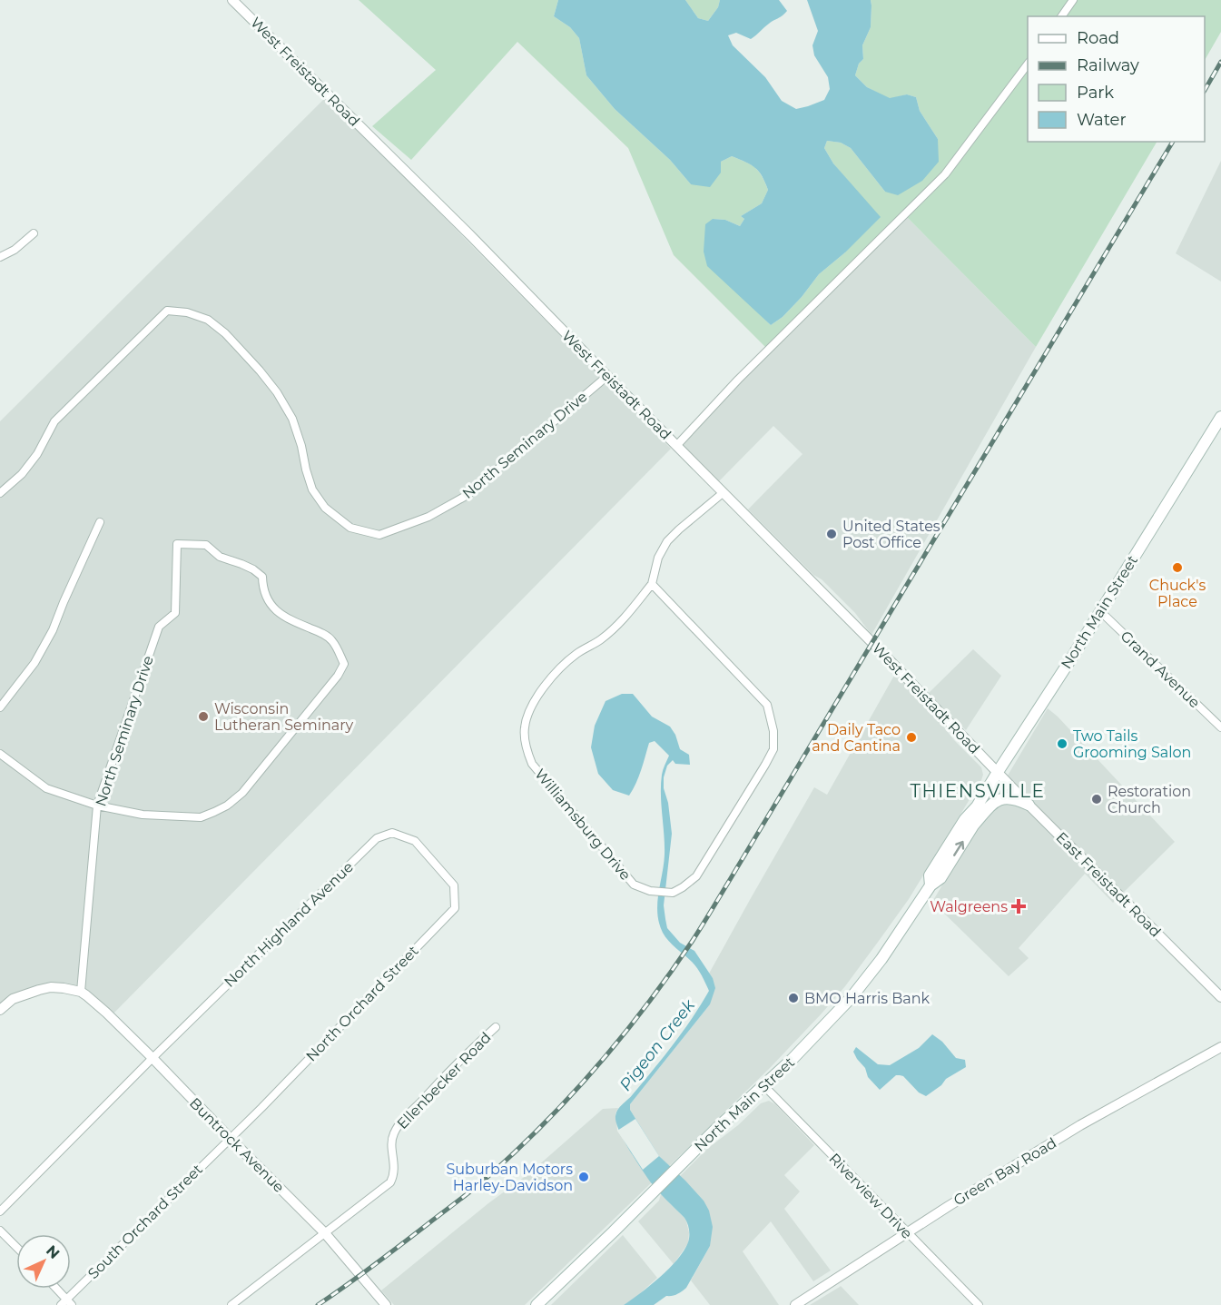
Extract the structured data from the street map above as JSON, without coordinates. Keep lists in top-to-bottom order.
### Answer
{
  "streets": {
    "main road": ["North Main Street"],
    "street": [
      "West Freistadt Road",
      "North Seminary Drive",
      "Grand Avenue",
      "Williamsburg Drive",
      "East Freistadt Road",
      "North Highland Avenue",
      "North Orchard Street",
      "Ellenbecker Road",
      "Buntrock Avenue",
      "Green Bay Road",
      "Riverview Drive",
      "South Orchard Street"
    ]
  },
  "crossings": [
    ["West Freistadt Road", "North Seminary Drive"],
    ["West Freistadt Road", "North Main Street"],
    ["West Freistadt Road", "Williamsburg Drive"],
    ["West Freistadt Road", "East Freistadt Road"],
    ["North Seminary Drive", "Buntrock Avenue"],
    ["North Main Street", "Grand Avenue"],
    ["North Main Street", "East Freistadt Road"],
    ["North Main Street", "Riverview Drive"],
    ["North Highland Avenue", "North Orchard Street"],
    ["North Highland Avenue", "Buntrock Avenue"],
    ["North Orchard Street", "Buntrock Avenue"],
    ["North Orchard Street", "South Orchard Street"],
    ["Ellenbecker Road", "Buntrock Avenue"],
    ["Buntrock Avenue", "South Orchard Street"],
    ["Green Bay Road", "Riverview Drive"]
  ],
  "districts": ["THIENSVILLE"],
  "water": ["Pigeon Creek"],
  "places": {
    "other": [
      "United States Post Office",
      "Chuck's Place",
      "Wisconsin Lutheran Seminary",
      "Daily Taco and Cantina",
      "Two Tails Grooming Salon",
      "Restoration Church",
      "BMO Harris Bank",
      "Suburban Motors Harley-Davidson"
    ],
    "health": ["Walgreens"]
  },
  "legend": [
    "Road",
    "Railway",
    "Park",
    "Water"
  ],
  "north": "top right"
}
